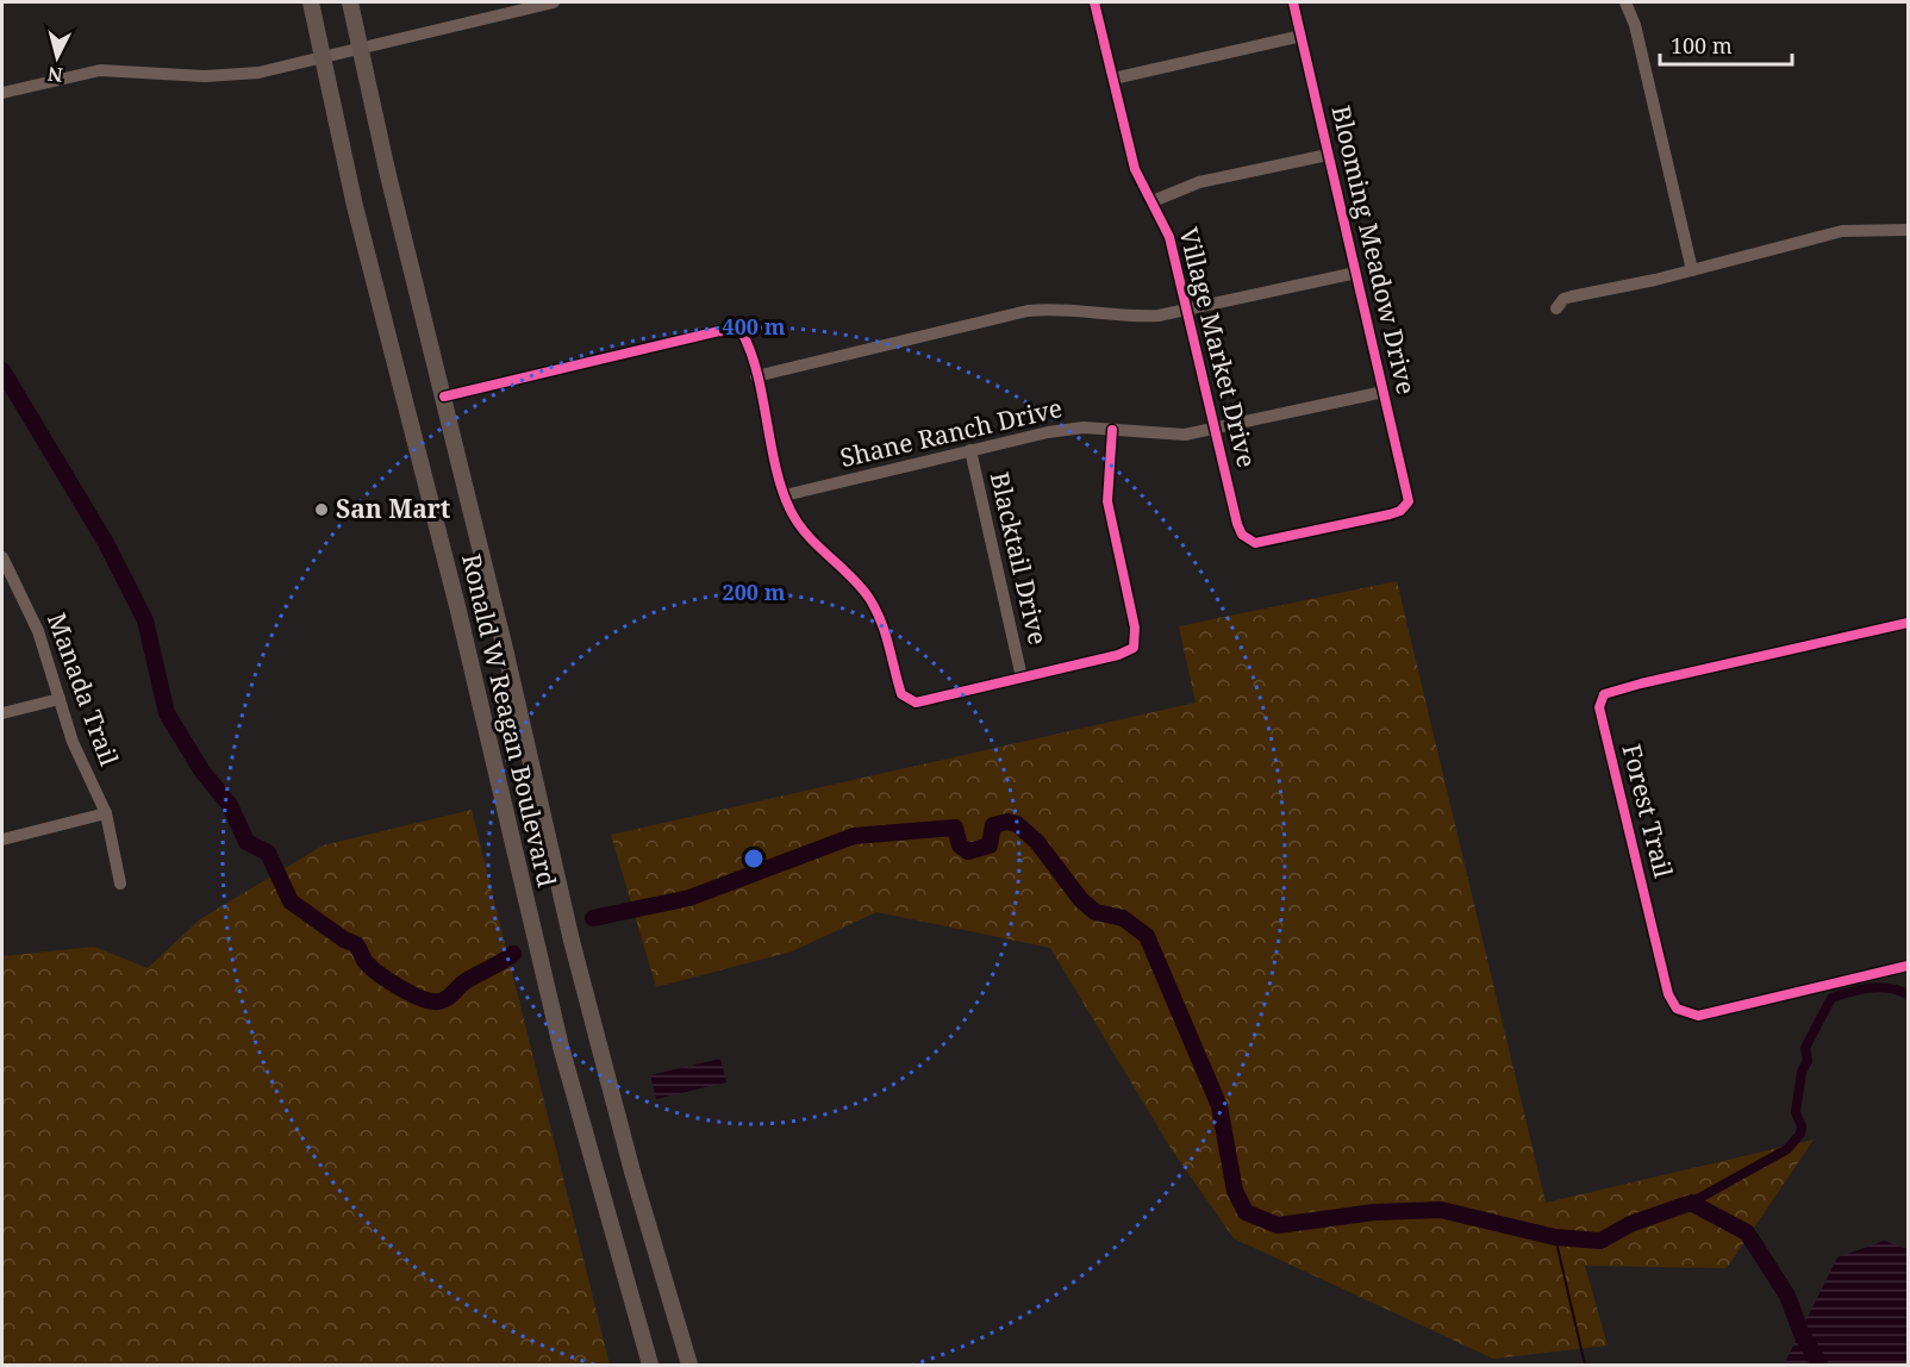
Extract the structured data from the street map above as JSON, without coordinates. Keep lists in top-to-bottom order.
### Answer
{
  "streets": {
    "main road": ["Ronald W Reagan Boulevard"],
    "street": [
      "Blooming Meadow Drive",
      "Village Market Drive",
      "Shane Ranch Drive",
      "Blacktail Drive",
      "Manada Trail",
      "Forest Trail"
    ]
  },
  "crossings": [
    ["Blooming Meadow Drive", "Village Market Drive"],
    ["Blooming Meadow Drive", "Shane Ranch Drive"],
    ["Village Market Drive", "Shane Ranch Drive"],
    ["Shane Ranch Drive", "Blacktail Drive"]
  ],
  "places": ["San Mart"],
  "scale_bar": "100 m",
  "north": "bottom",
  "rings": ["400 m", "200 m"]
}
